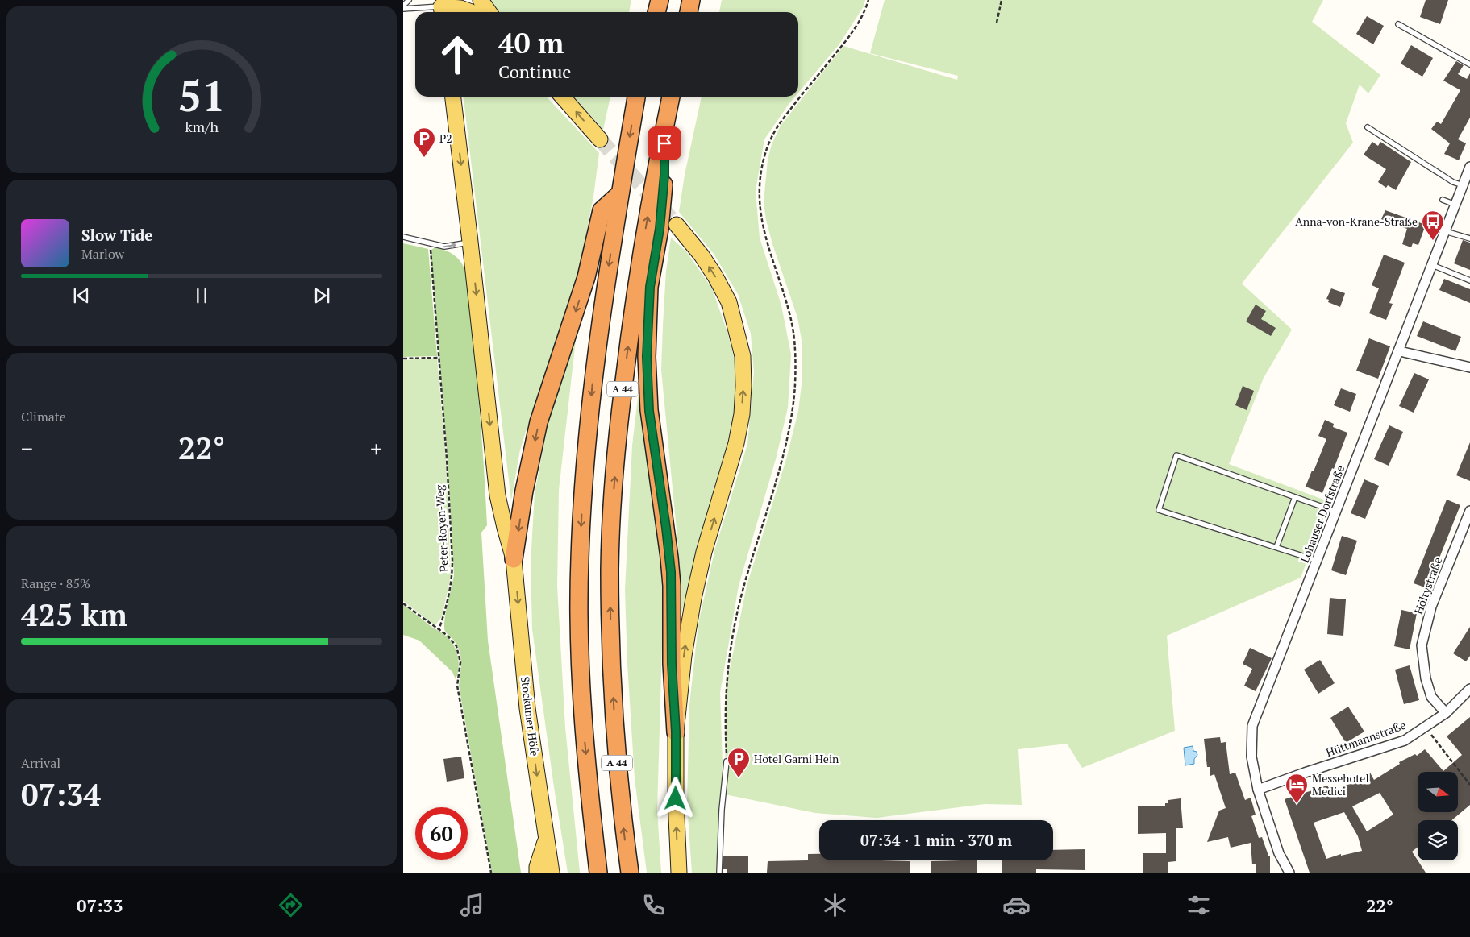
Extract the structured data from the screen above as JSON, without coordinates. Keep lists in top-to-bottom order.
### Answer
{
  "streets": {
    "highway": ["A 44"],
    "main road": ["Stockumer Höfe"],
    "street": ["Lohauser Dorfstraße", "Höltystraße", "Hüttmannstraße"],
    "path": ["Peter-Royen-Weg"]
  },
  "crossings": [
    ["Lohauser Dorfstraße", "Hüttmannstraße"],
    ["Höltystraße", "Hüttmannstraße"]
  ],
  "one_way": ["Stockumer Höfe"],
  "places": {
    "parking": ["P2", "Hotel Garni Hein"],
    "bus stop": ["Anna-von-Krane-Straße"],
    "hotel": ["Messehotel Medici"]
  },
  "north": "right",
  "page": {
    "turn": ["40 m", "Continue"],
    "song": ["Slow Tide", "Marlow"],
    "tile": [
      "Climate",
      ["Range · 85%", "425 km"],
      ["Arrival", "07:34"]
    ],
    "heat": ["−", "22°", "+"],
    "limit": "60",
    "trip": "07:34 · 1 min · 370 m",
    "tabs": ["07:33", "22°"],
    "gauge": ["51", "km/h"]
  }
}
